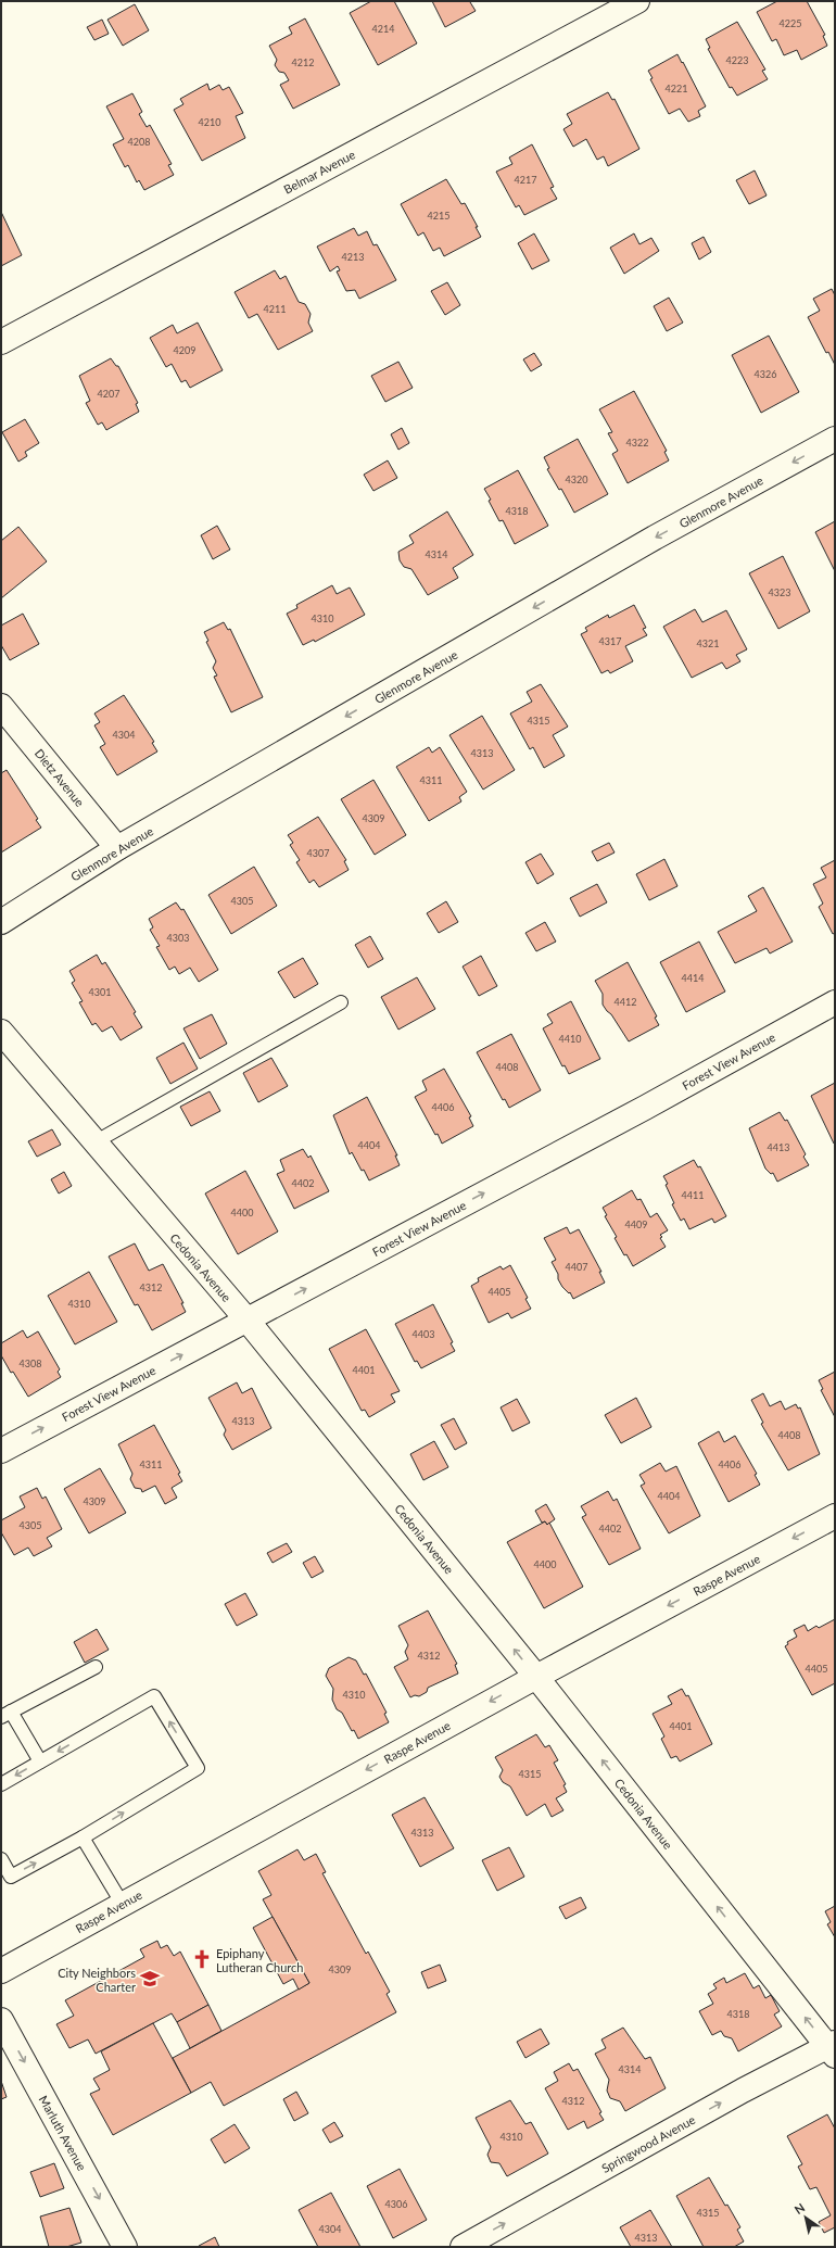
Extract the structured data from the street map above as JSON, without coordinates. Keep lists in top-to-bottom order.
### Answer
{
  "streets": {
    "street": [
      "Belmar Avenue",
      "Glenmore Avenue",
      "Dietz Avenue",
      "Forest View Avenue",
      "Cedonia Avenue",
      "Raspe Avenue",
      "Marluth Avenue",
      "Springwood Avenue"
    ]
  },
  "crossings": [
    ["Glenmore Avenue", "Dietz Avenue"],
    ["Forest View Avenue", "Cedonia Avenue"],
    ["Cedonia Avenue", "Raspe Avenue"],
    ["Cedonia Avenue", "Springwood Avenue"]
  ],
  "one_way": [
    "Glenmore Avenue",
    "Forest View Avenue",
    "Cedonia Avenue",
    "Raspe Avenue",
    "Marluth Avenue",
    "Springwood Avenue"
  ],
  "places": {
    "church": ["Epiphany Lutheran Church"],
    "school or university": ["City Neighbors Charter"]
  },
  "house_numbers": [
    "4225",
    "4214",
    "4223",
    "4212",
    "4221",
    "4210",
    "4208",
    "4217",
    "4215",
    "4213",
    "4211",
    "4209",
    "4326",
    "4207",
    "4322",
    "4320",
    "4318",
    "4314",
    "4323",
    "4310",
    "4317",
    "4321",
    "4315",
    "4304",
    "4313",
    "4311",
    "4309",
    "4307",
    "4305",
    "4303",
    "4414",
    "4301",
    "4412",
    "4410",
    "4408",
    "4406",
    "4404",
    "4413",
    "4402",
    "4411",
    "4400",
    "4409",
    "4407",
    "4312",
    "4405",
    "4310",
    "4403",
    "4308",
    "4401",
    "4313",
    "4408",
    "4311",
    "4406",
    "4404",
    "4309",
    "4305",
    "4402",
    "4400",
    "4312",
    "4405",
    "4310",
    "4401",
    "4315",
    "4313",
    "4309",
    "4318",
    "4314",
    "4312",
    "4310",
    "4306",
    "4315",
    "4304",
    "4313"
  ],
  "north": "top left"
}
